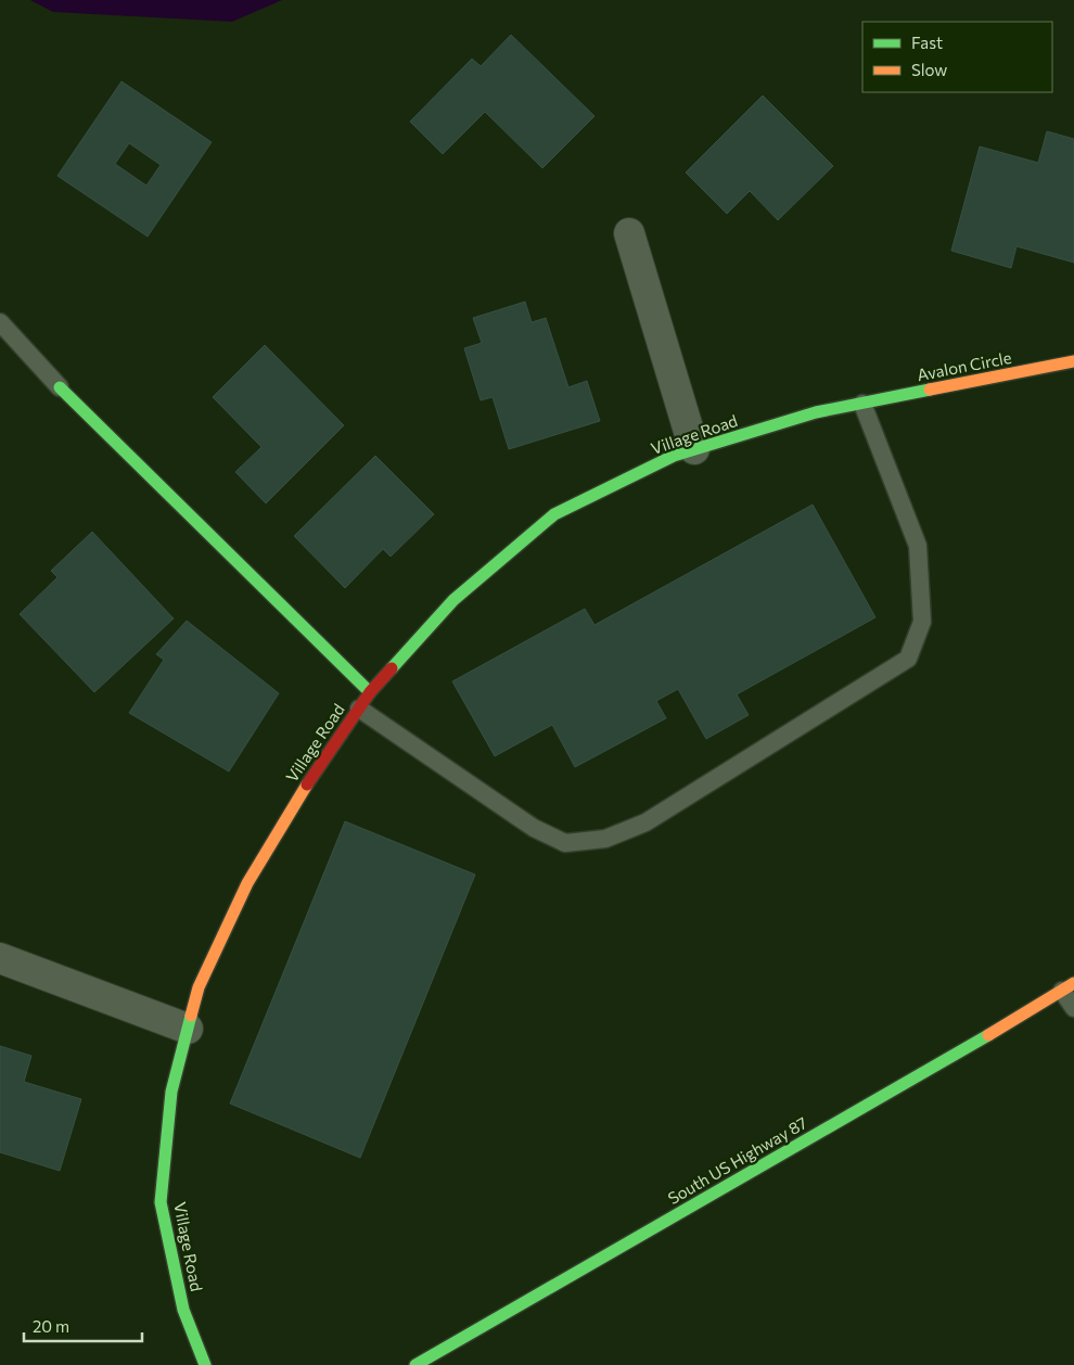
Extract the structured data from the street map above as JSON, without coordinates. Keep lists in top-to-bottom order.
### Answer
{
  "streets": {
    "street": ["Avalon Circle", "Village Road", "South US Highway 87"]
  },
  "crossings": [
    ["Avalon Circle", "Village Road"]
  ],
  "legend": ["Fast", "Slow"],
  "scale_bar": "20 m"
}
